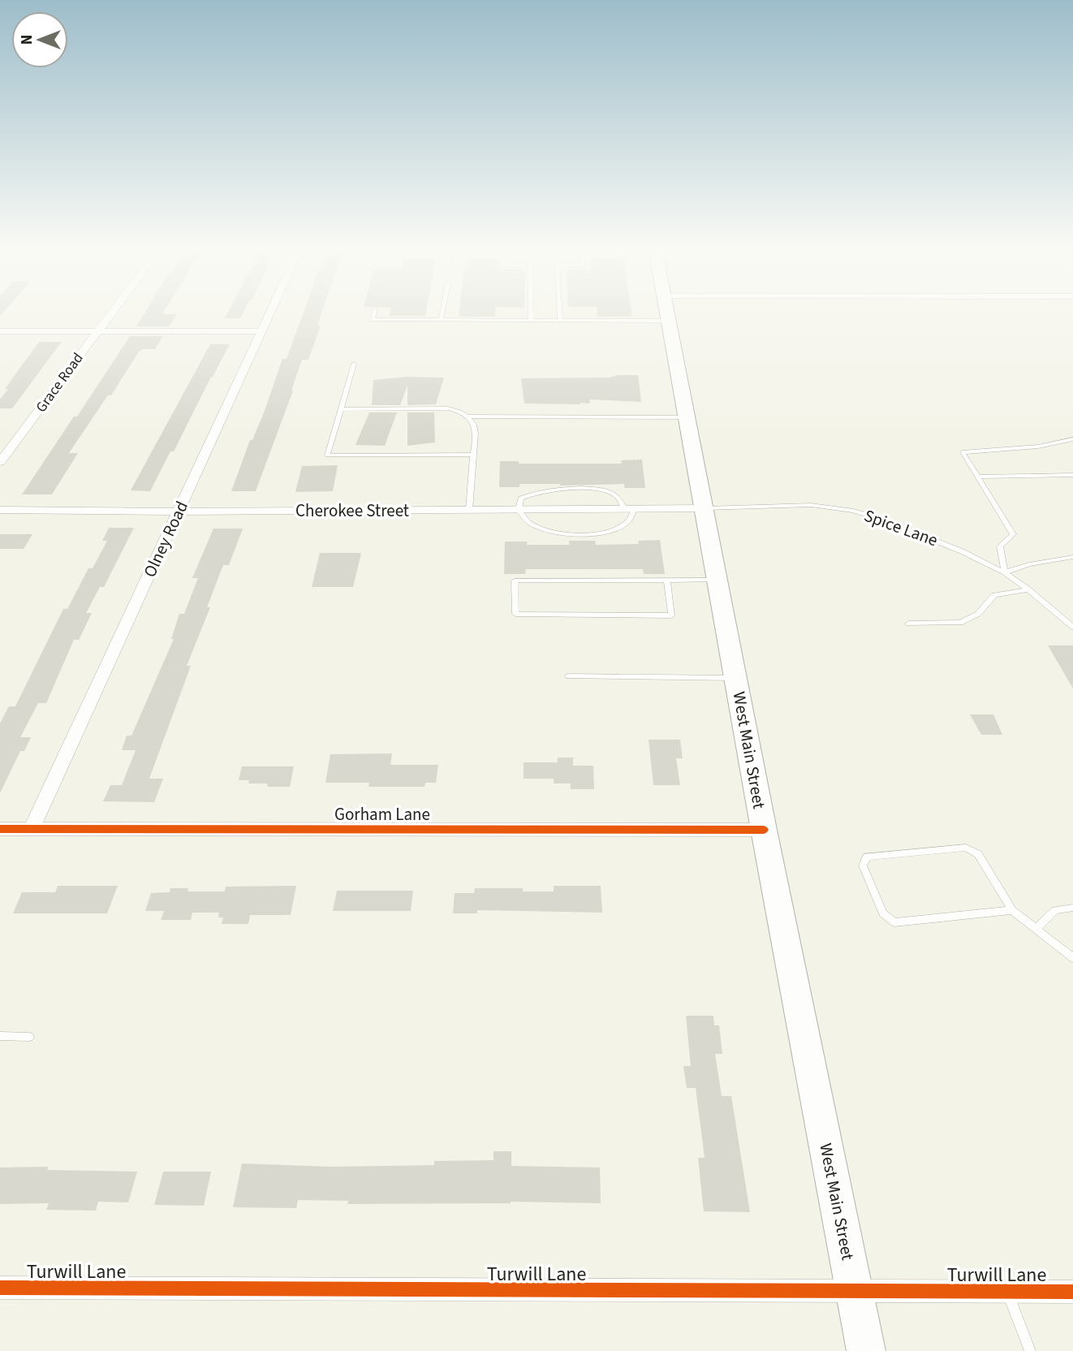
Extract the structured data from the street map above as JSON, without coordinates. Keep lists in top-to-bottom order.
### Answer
{
  "streets": {
    "main road": ["West Main Street"],
    "street": [
      "Grace Road",
      "Cherokee Street",
      "Olney Road",
      "Gorham Lane",
      "Turwill Lane"
    ],
    "lane": ["Spice Lane"]
  },
  "crossings": [
    ["Cherokee Street", "Spice Lane"],
    ["Cherokee Street", "Olney Road"],
    ["Cherokee Street", "West Main Street"],
    ["Spice Lane", "West Main Street"],
    ["Olney Road", "Gorham Lane"],
    ["West Main Street", "Gorham Lane"],
    ["West Main Street", "Turwill Lane"]
  ],
  "north": "left"
}
